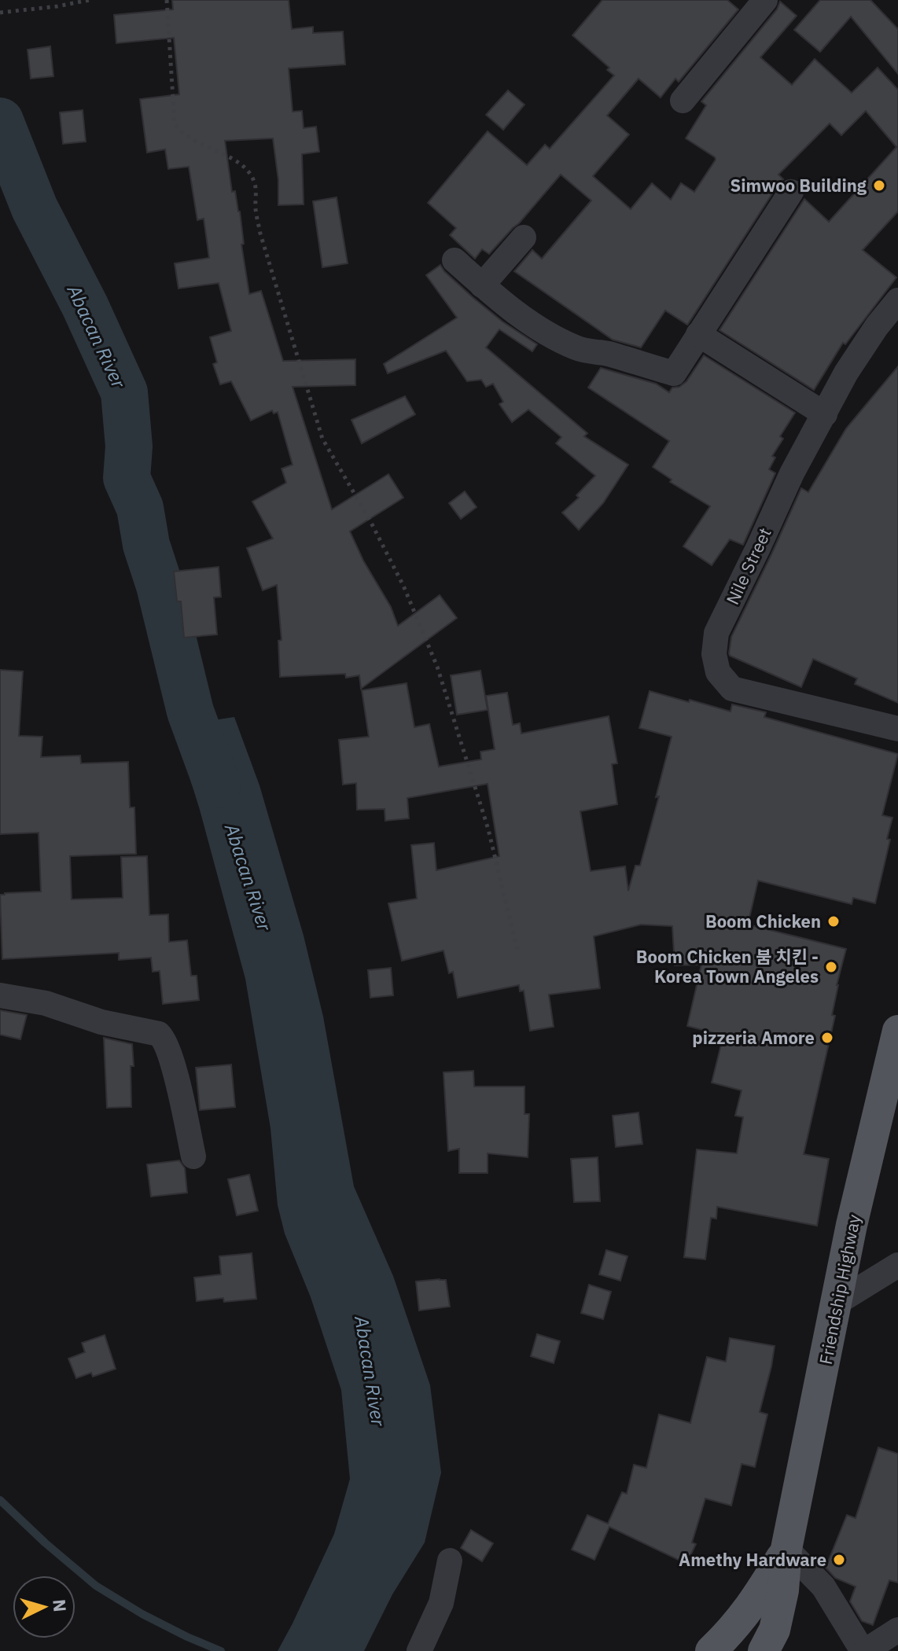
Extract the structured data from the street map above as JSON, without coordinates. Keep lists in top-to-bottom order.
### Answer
{
  "streets": {
    "main road": ["Friendship Highway"],
    "street": ["Nile Street"]
  },
  "water": ["Abacan River"],
  "places": [
    "Simwoo Building",
    "Boom Chicken",
    "Boom Chicken 붐 치킨 - Korea Town Angeles",
    "pizzeria Amore",
    "Amethy Hardware"
  ],
  "north": "right"
}
